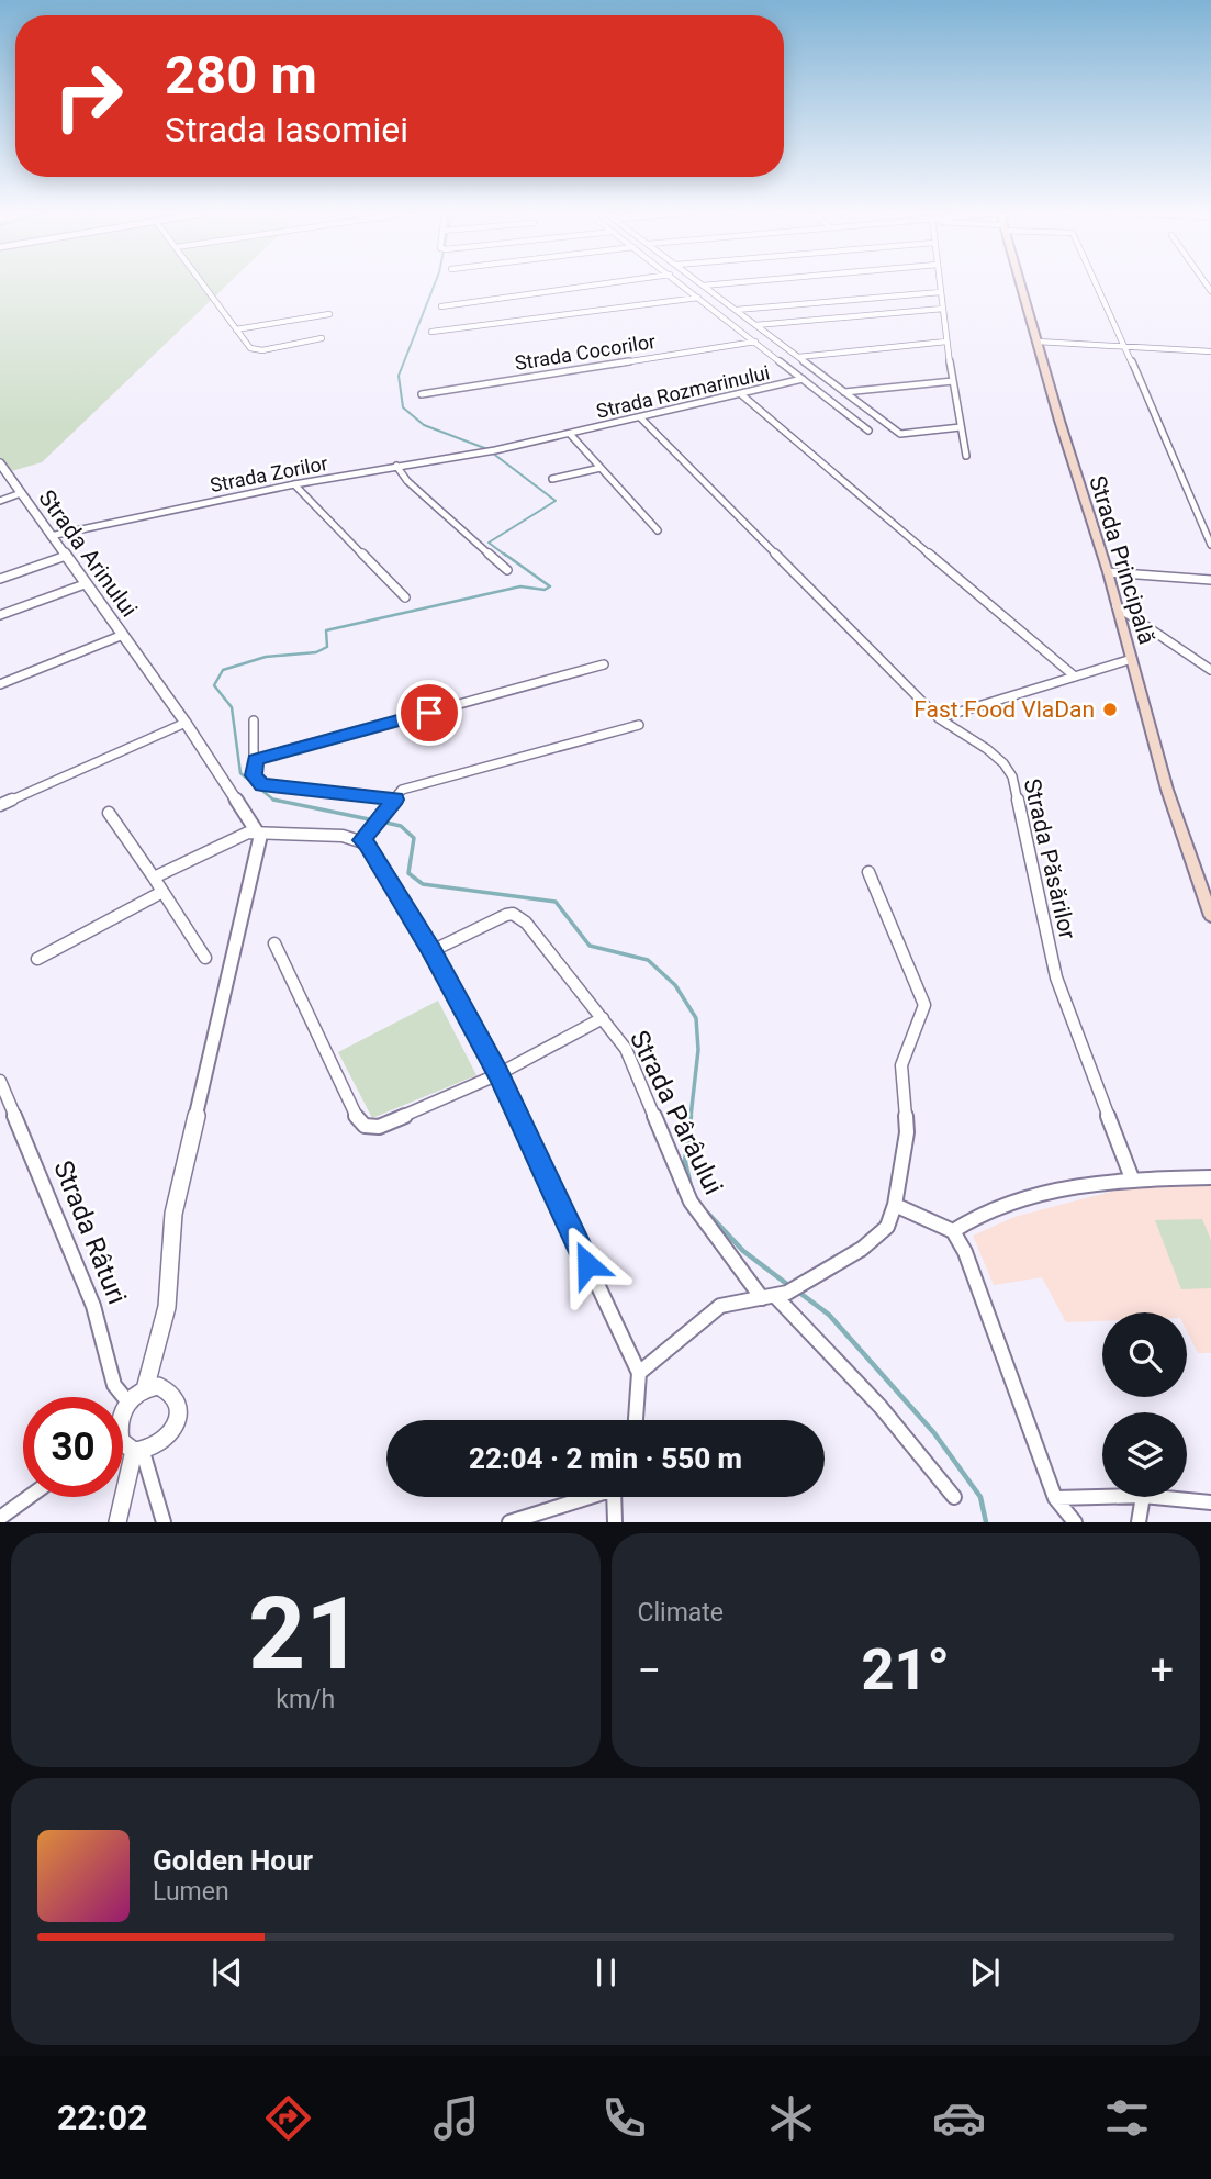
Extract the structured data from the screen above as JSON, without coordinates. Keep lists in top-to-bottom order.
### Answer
{
  "streets": {
    "main road": ["Strada Principală"],
    "street": [
      "Strada Cocorilor",
      "Strada Rozmarinului",
      "Strada Zorilor",
      "Strada Arinului",
      "Strada Păsărilor",
      "Strada Pârâului",
      "Strada Râturi"
    ]
  },
  "crossings": [
    ["Strada Rozmarinului", "Strada Zorilor"],
    ["Strada Rozmarinului", "Strada Păsărilor"],
    ["Strada Zorilor", "Strada Arinului"]
  ],
  "places": ["Fast Food VlaDan"],
  "page": {
    "turn": ["280 m", "Strada Iasomiei"],
    "limit": "30",
    "trip": "22:04 · 2 min · 550 m",
    "tile": [
      ["21", "km/h"],
      "Climate"
    ],
    "heat": ["−", "21°", "+"],
    "song": ["Golden Hour", "Lumen"],
    "tabs": "22:02"
  }
}
